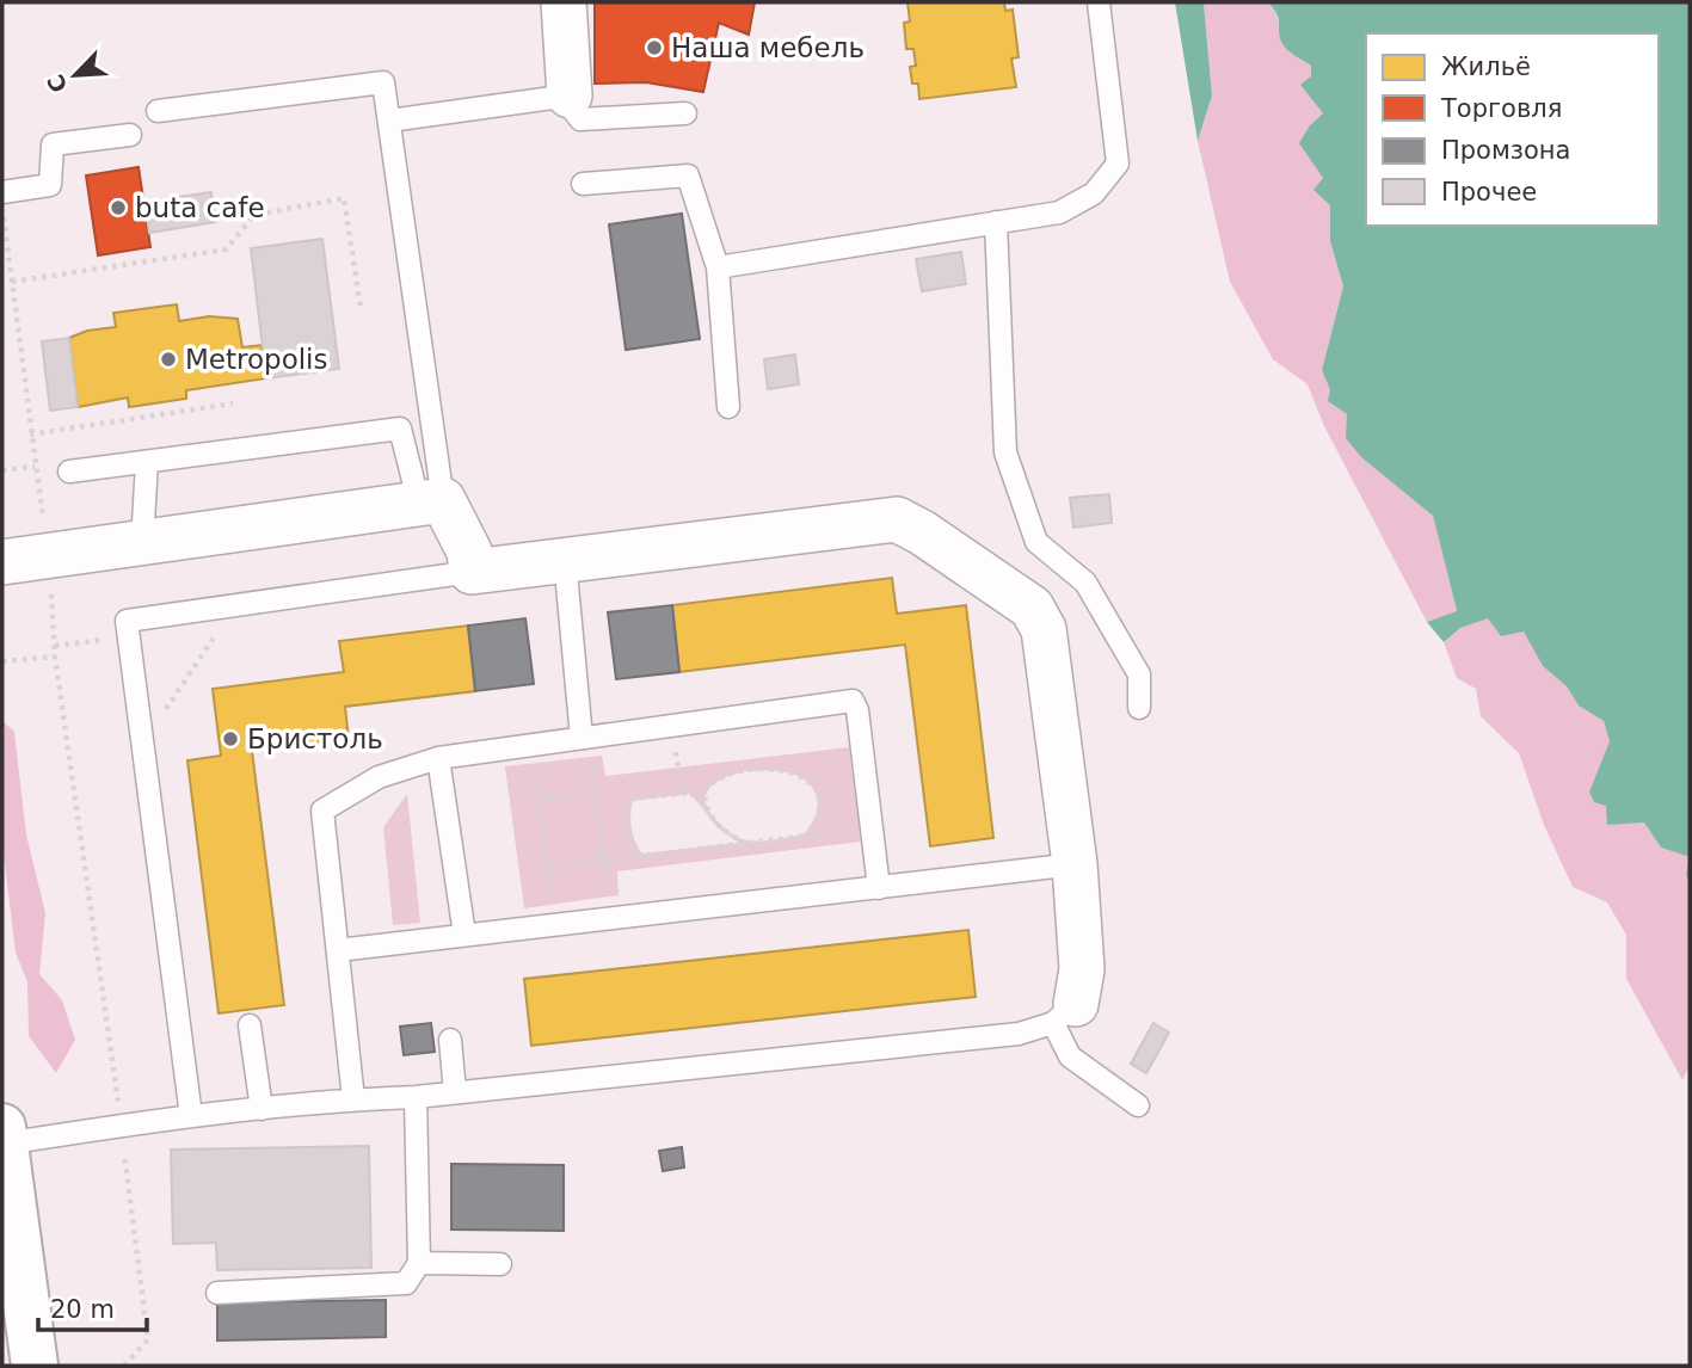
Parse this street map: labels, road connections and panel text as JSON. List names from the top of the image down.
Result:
{
  "places": [
    "Наша мебель",
    "buta cafe",
    "Metropolis",
    "Бристоль"
  ],
  "legend": [
    "Жильё",
    "Торговля",
    "Промзона",
    "Прочее"
  ],
  "scale_bar": "20 m",
  "north": "bottom left"
}
